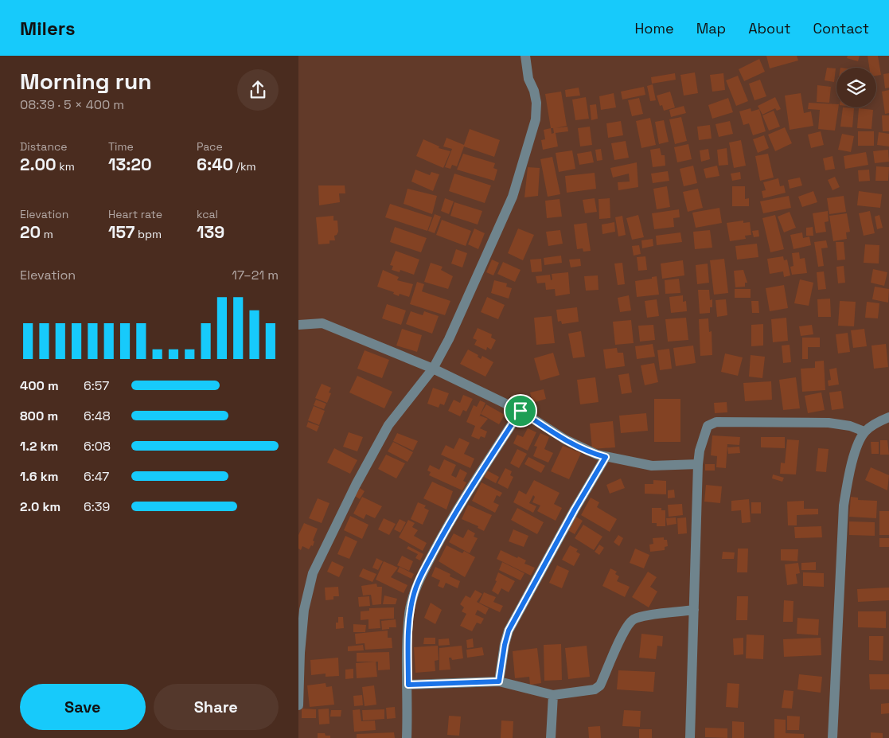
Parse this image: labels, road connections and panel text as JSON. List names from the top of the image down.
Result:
{
  "page": {
    "header": "Milers",
    "nav": [
      "Home",
      "Map",
      "About",
      "Contact"
    ],
    "heading": ["Morning run", "08:39 · 5 × 400 m"],
    "stats": [
      ["Distance", "2.00 km"],
      ["Time", "13:20"],
      ["Pace", "6:40 /km"],
      ["Elevation", "20 m"],
      ["Heart rate", "157 bpm"],
      ["kcal", "139"]
    ],
    "chart": ["Elevation", "17–21 m"],
    "list": [
      {
        "name": "400 m",
        "note": "6:57"
      },
      {
        "name": "800 m",
        "note": "6:48"
      },
      {
        "name": "1.2 km",
        "note": "6:08"
      },
      {
        "name": "1.6 km",
        "note": "6:47"
      },
      {
        "name": "2.0 km",
        "note": "6:39"
      }
    ],
    "buttons": ["Save", "Share"]
  }
}
